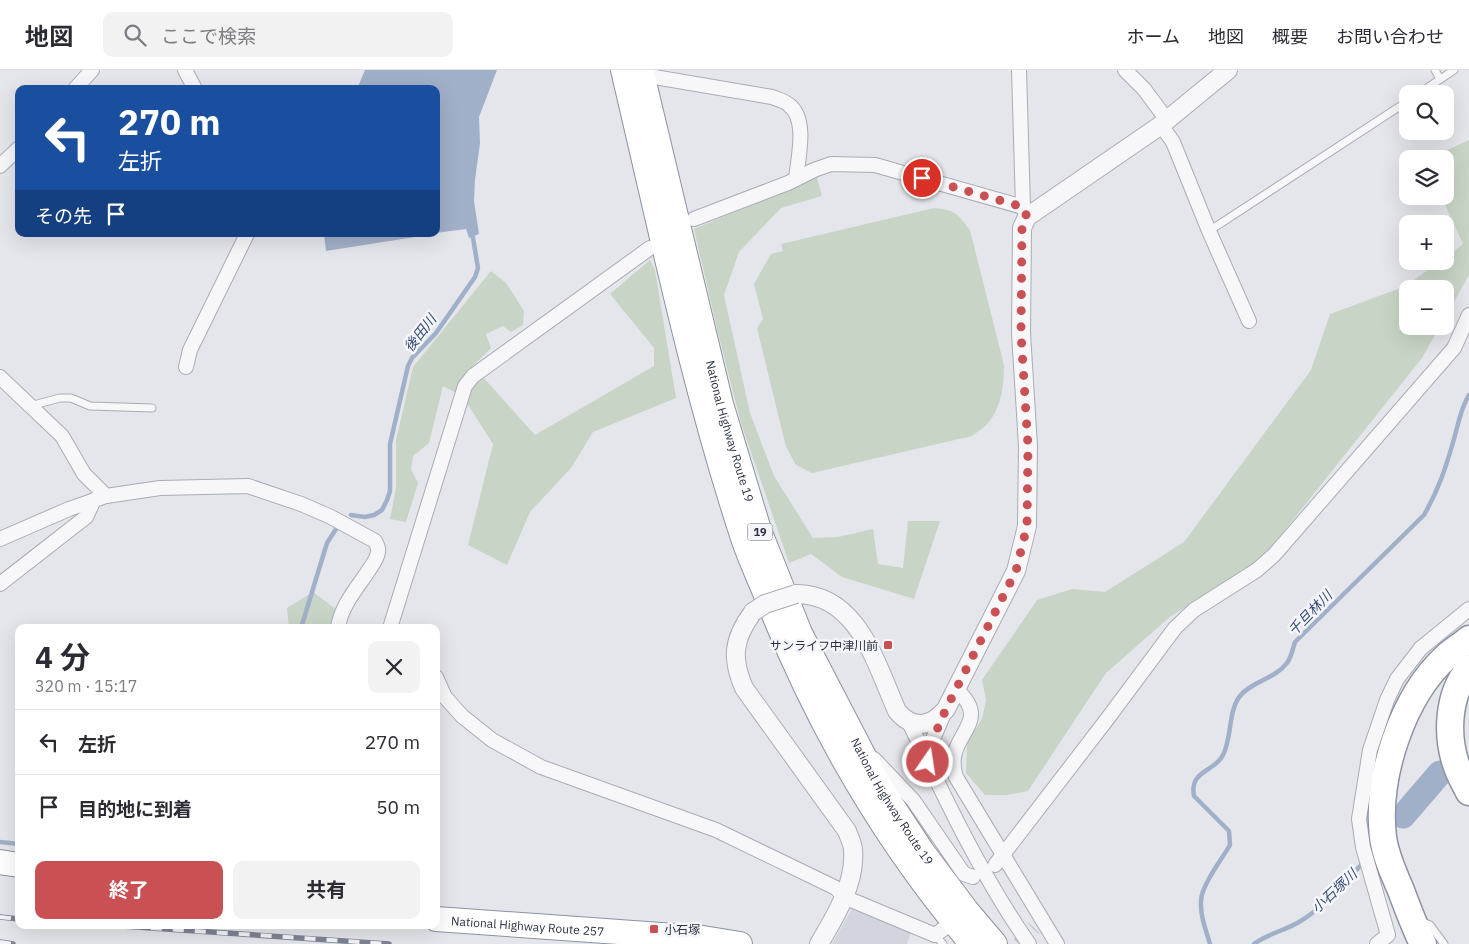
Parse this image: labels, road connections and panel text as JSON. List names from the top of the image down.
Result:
{
  "streets": {
    "highway": ["National Highway Route 19", "19", "National Highway Route 257"]
  },
  "water": ["後田川", "千旦林川", "小石塚川"],
  "places": {
    "transit": ["サンライフ中津川前", "小石塚"]
  },
  "page": {
    "header": "地図",
    "search": "ここで検索",
    "nav": [
      "ホーム",
      "地図",
      "概要",
      "お問い合わせ"
    ],
    "map_buttons": ["+", "−"],
    "turn": ["270 m", "左折"],
    "then": "その先",
    "heading": ["4 分", "320 m · 15:17"],
    "list": [
      {
        "name": "左折",
        "value": "270 m"
      },
      {
        "name": "目的地に到着",
        "value": "50 m"
      }
    ],
    "buttons": ["終了", "共有"]
  }
}
